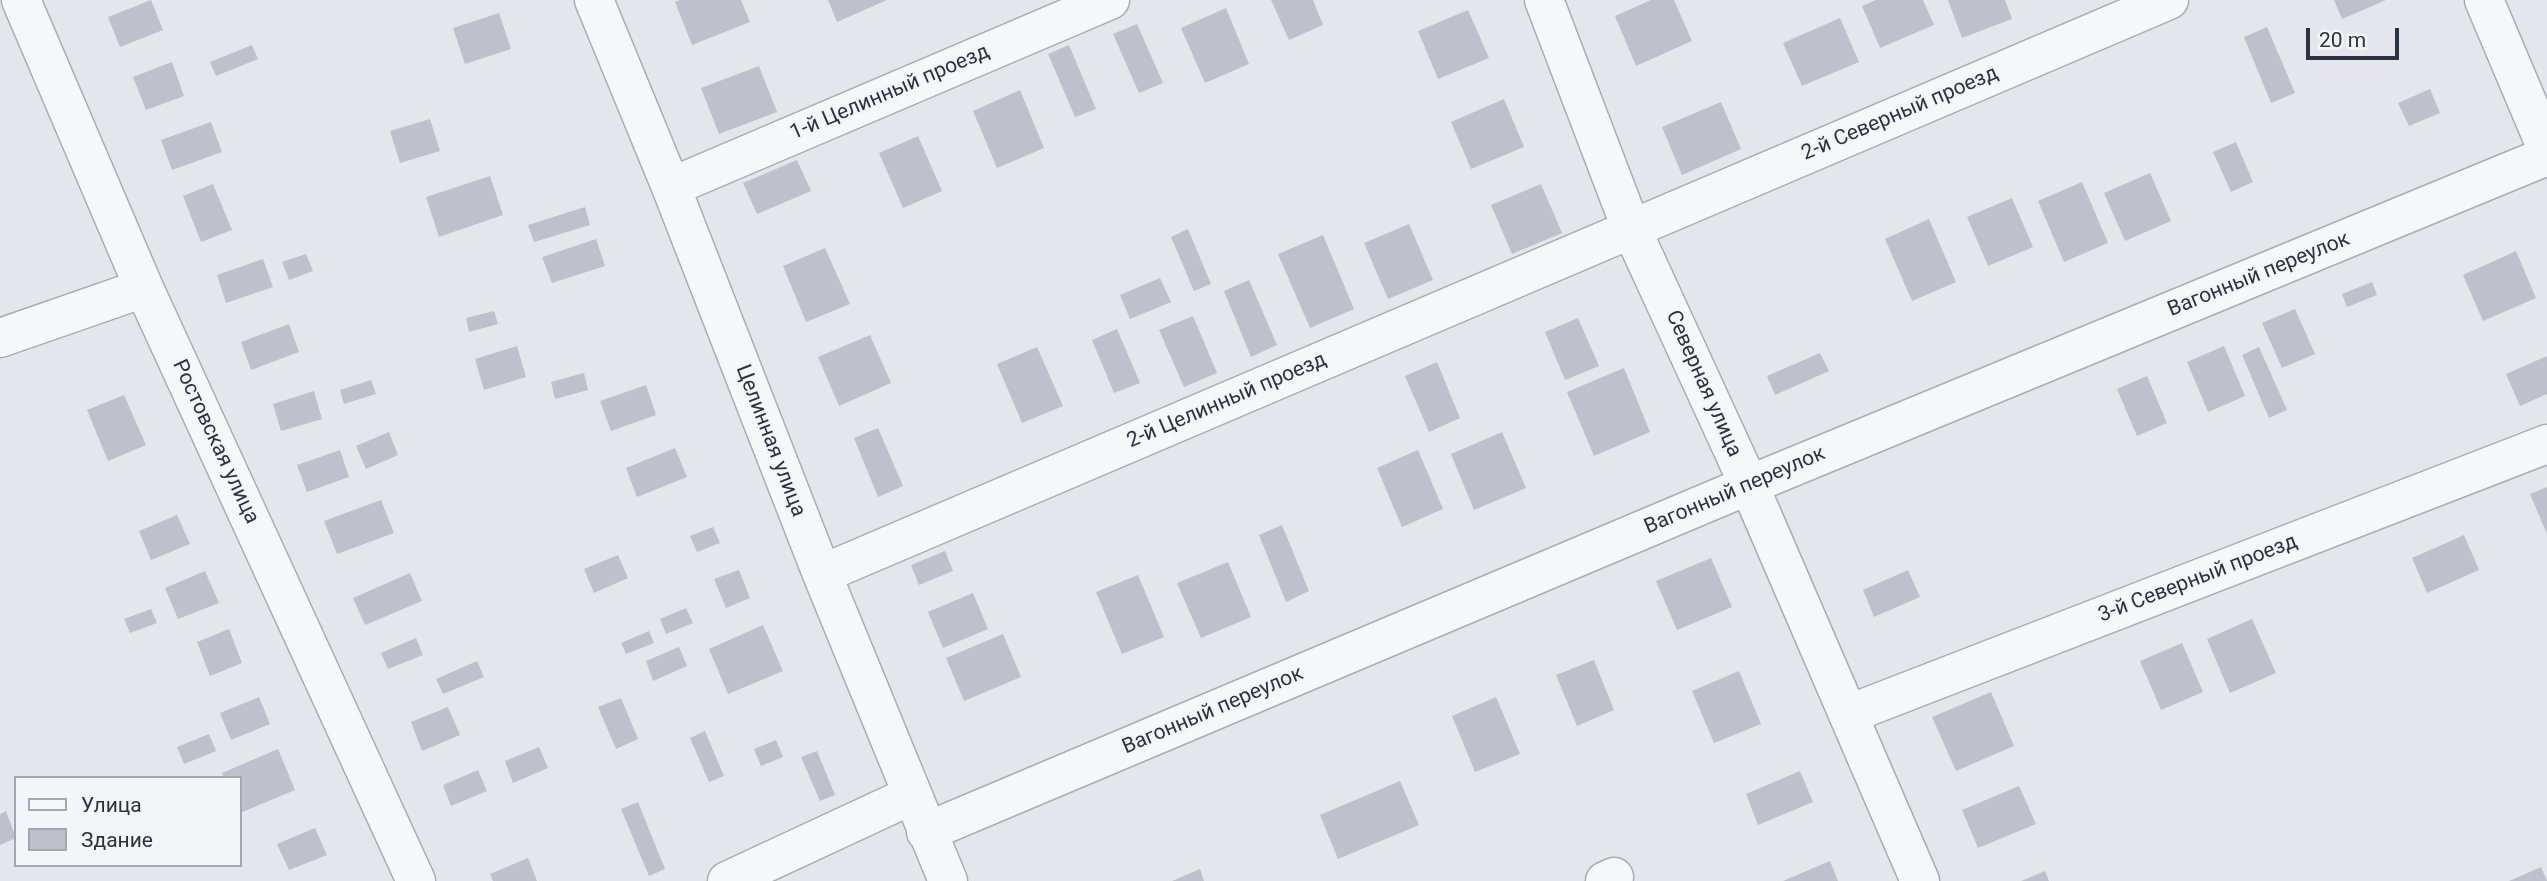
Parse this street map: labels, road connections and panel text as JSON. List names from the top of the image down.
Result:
{
  "streets": {
    "street": [
      "1-й Целинный проезд",
      "2-й Северный проезд",
      "Вагонный переулок",
      "Северная улица",
      "2-й Целинный проезд",
      "Целинная улица",
      "Ростовская улица",
      "3-й Северный проезд"
    ]
  },
  "crossings": [
    ["1-й Целинный проезд", "Целинная улица"],
    ["2-й Северный проезд", "Северная улица"],
    ["2-й Северный проезд", "2-й Целинный проезд"],
    ["Вагонный переулок", "Северная улица"],
    ["Вагонный переулок", "Целинная улица"],
    ["Северная улица", "2-й Целинный проезд"],
    ["Северная улица", "3-й Северный проезд"],
    ["2-й Целинный проезд", "Целинная улица"]
  ],
  "legend": ["Улица", "Здание"],
  "scale_bar": "20 m"
}
